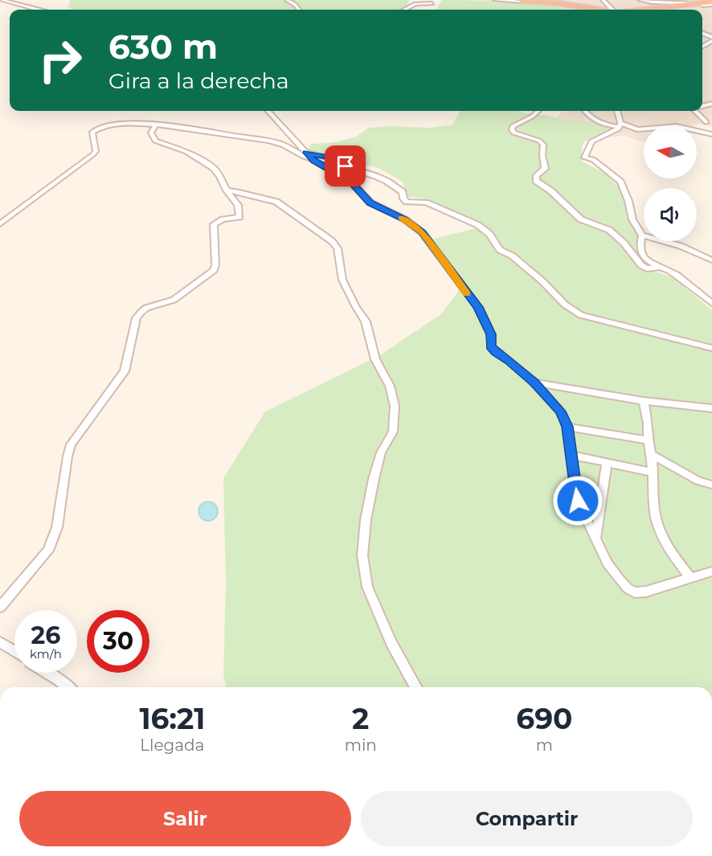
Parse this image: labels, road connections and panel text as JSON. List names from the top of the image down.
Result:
{
  "north": "left",
  "page": {
    "turn": ["630 m", "Gira a la derecha"],
    "speed": "26 km/h",
    "limit": "30",
    "eta": [
      "16:21",
      "Llegada",
      "2",
      "min",
      "690",
      "m"
    ],
    "buttons": ["Salir", "Compartir"]
  }
}
